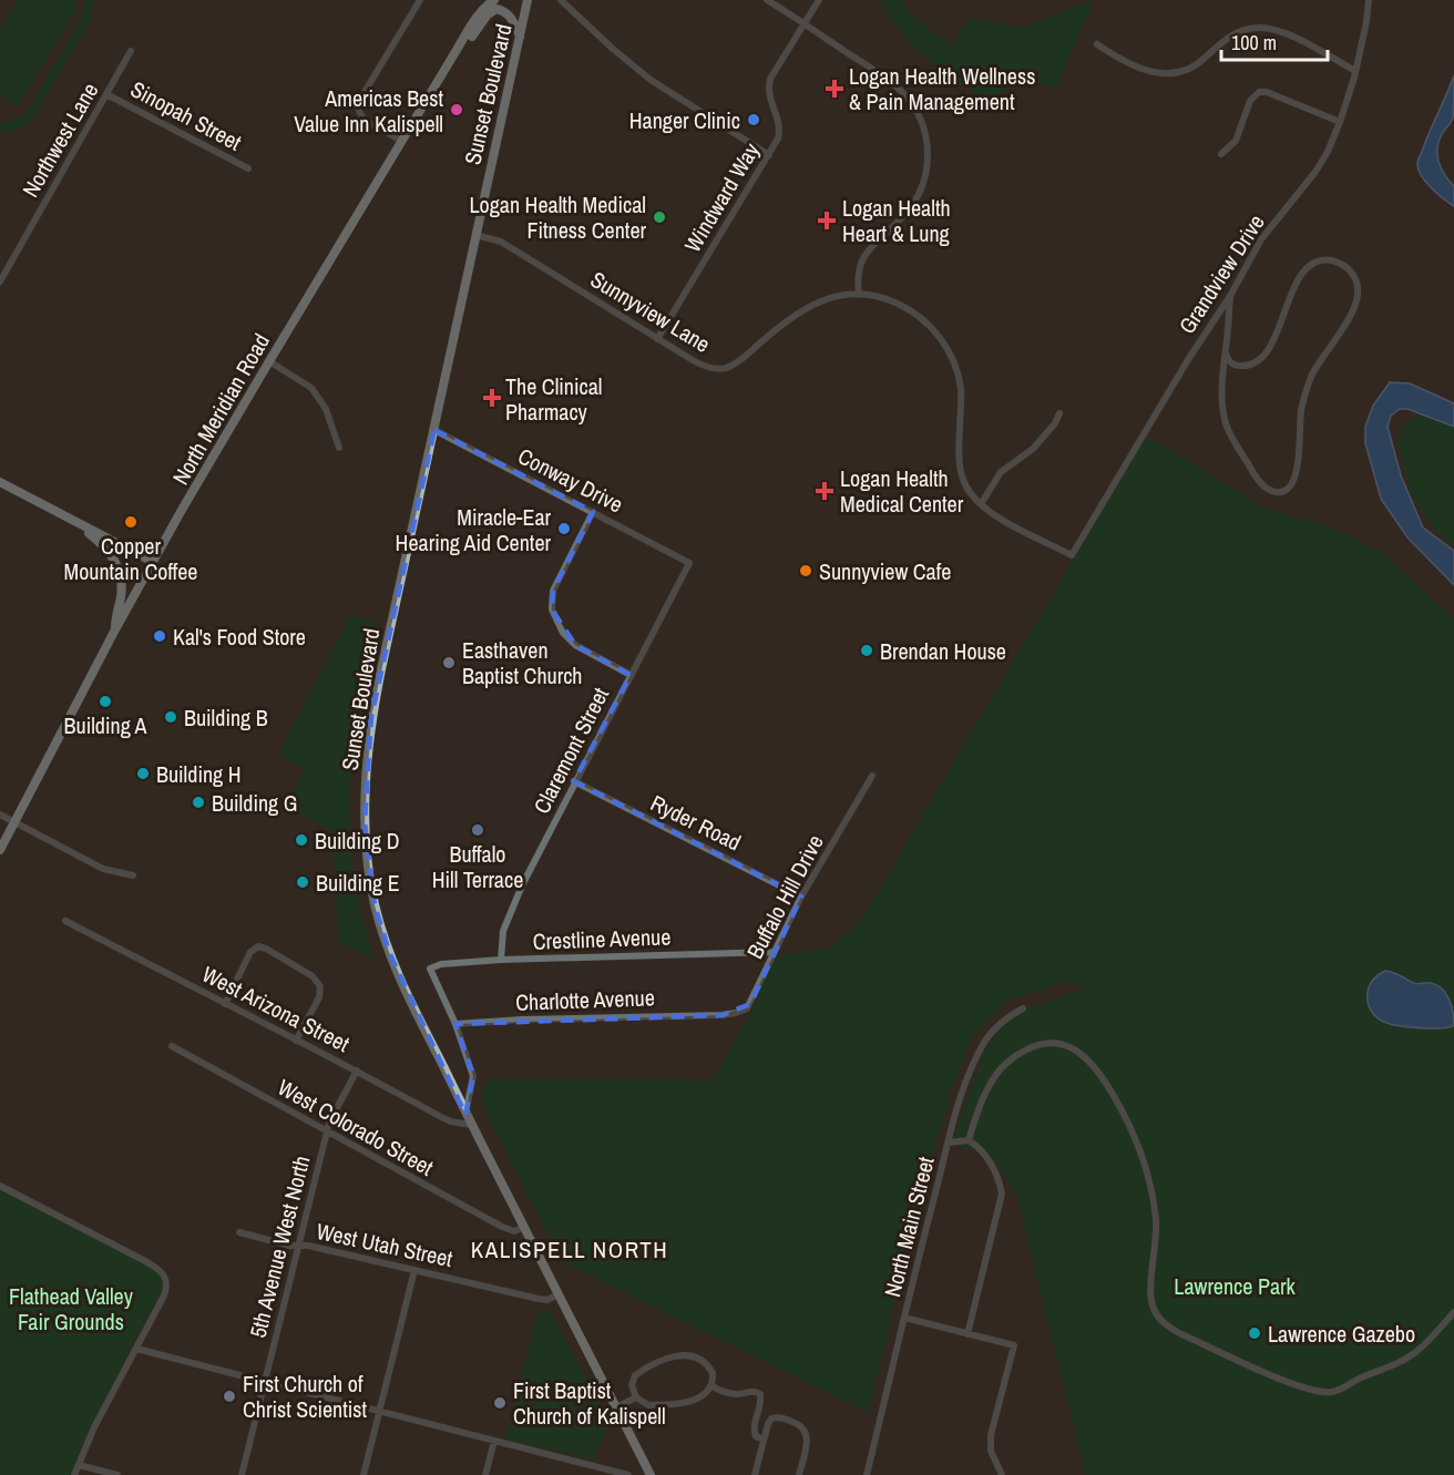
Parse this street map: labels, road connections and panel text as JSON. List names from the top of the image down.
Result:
{
  "streets": {
    "main road": ["Sunset Boulevard", "North Meridian Road"],
    "street": [
      "Sinopah Street",
      "Northwest Lane",
      "Windward Way",
      "Grandview Drive",
      "Sunnyview Lane",
      "Conway Drive",
      "Claremont Street",
      "Ryder Road",
      "Buffalo Hill Drive",
      "Crestline Avenue",
      "Charlotte Avenue",
      "West Arizona Street",
      "West Colorado Street",
      "North Main Street",
      "West Utah Street",
      "5th Avenue West North"
    ]
  },
  "crossings": [
    ["Sunset Boulevard", "Sunnyview Lane"],
    ["Sunset Boulevard", "Conway Drive"],
    ["Sunset Boulevard", "West Arizona Street"],
    ["Sunset Boulevard", "West Colorado Street"],
    ["Sunset Boulevard", "West Utah Street"],
    ["Sinopah Street", "Northwest Lane"],
    ["Windward Way", "Sunnyview Lane"],
    ["Grandview Drive", "Sunnyview Lane"],
    ["Conway Drive", "Claremont Street"],
    ["Claremont Street", "Ryder Road"],
    ["Claremont Street", "Crestline Avenue"],
    ["Ryder Road", "Buffalo Hill Drive"],
    ["Buffalo Hill Drive", "Crestline Avenue"],
    ["Buffalo Hill Drive", "Charlotte Avenue"],
    ["Crestline Avenue", "Charlotte Avenue"],
    ["West Arizona Street", "5th Avenue West North"],
    ["West Colorado Street", "5th Avenue West North"],
    ["West Utah Street", "5th Avenue West North"]
  ],
  "districts": ["KALISPELL NORTH"],
  "parks": ["Lawrence Park", "Flathead Valley Fair Grounds"],
  "places": {
    "health": [
      "Logan Health Wellness & Pain Management",
      "Logan Health Heart & Lung",
      "The Clinical Pharmacy",
      "Logan Health Medical Center"
    ],
    "other": [
      "Americas Best Value Inn Kalispell",
      "Hanger Clinic",
      "Logan Health Medical Fitness Center",
      "Copper Mountain Coffee",
      "Miracle-Ear Hearing Aid Center",
      "Sunnyview Cafe",
      "Kal's Food Store",
      "Brendan House",
      "Easthaven Baptist Church",
      "Building A",
      "Building B",
      "Building H",
      "Building G",
      "Buffalo Hill Terrace",
      "Building D",
      "Building E",
      "Lawrence Gazebo",
      "First Church of Christ Scientist",
      "First Baptist Church of Kalispell"
    ]
  },
  "scale_bar": "100 m"
}
